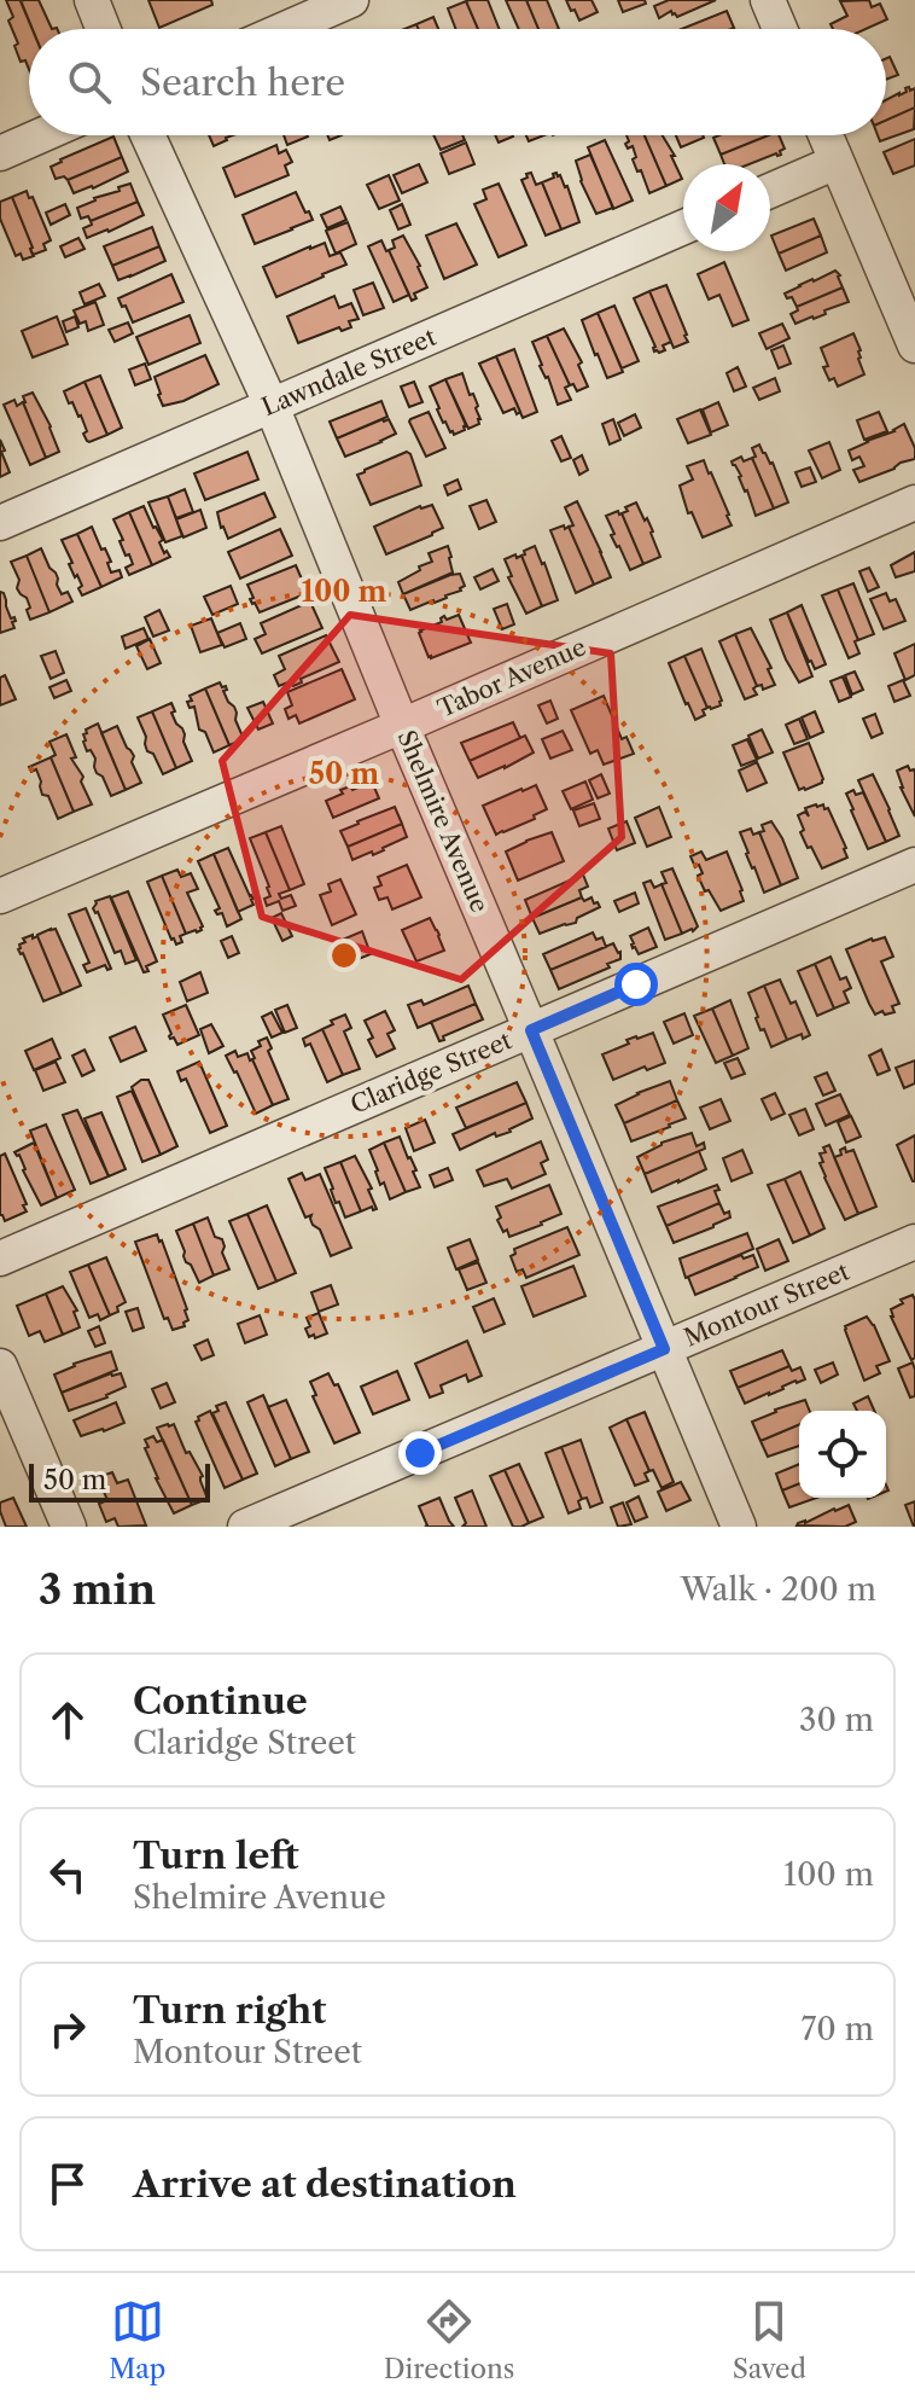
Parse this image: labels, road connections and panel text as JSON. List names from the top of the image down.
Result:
{
  "streets": {
    "street": [
      "Lawndale Street",
      "Tabor Avenue",
      "Shelmire Avenue",
      "Claridge Street",
      "Montour Street"
    ]
  },
  "crossings": [
    ["Lawndale Street", "Shelmire Avenue"],
    ["Tabor Avenue", "Shelmire Avenue"],
    ["Shelmire Avenue", "Claridge Street"],
    ["Shelmire Avenue", "Montour Street"]
  ],
  "scale_bar": "50 m",
  "north": "top right",
  "page": {
    "search": "Search here",
    "scale": "50 m",
    "heading": ["3 min", "Walk · 200 m"],
    "list": [
      ["Continue", "Claridge Street", "30 m"],
      ["Turn left", "Shelmire Avenue", "100 m"],
      ["Turn right", "Montour Street", "70 m"],
      "Arrive at destination"
    ],
    "nav": ["Map", "Directions", "Saved"]
  },
  "rings": ["100 m", "50 m"]
}
